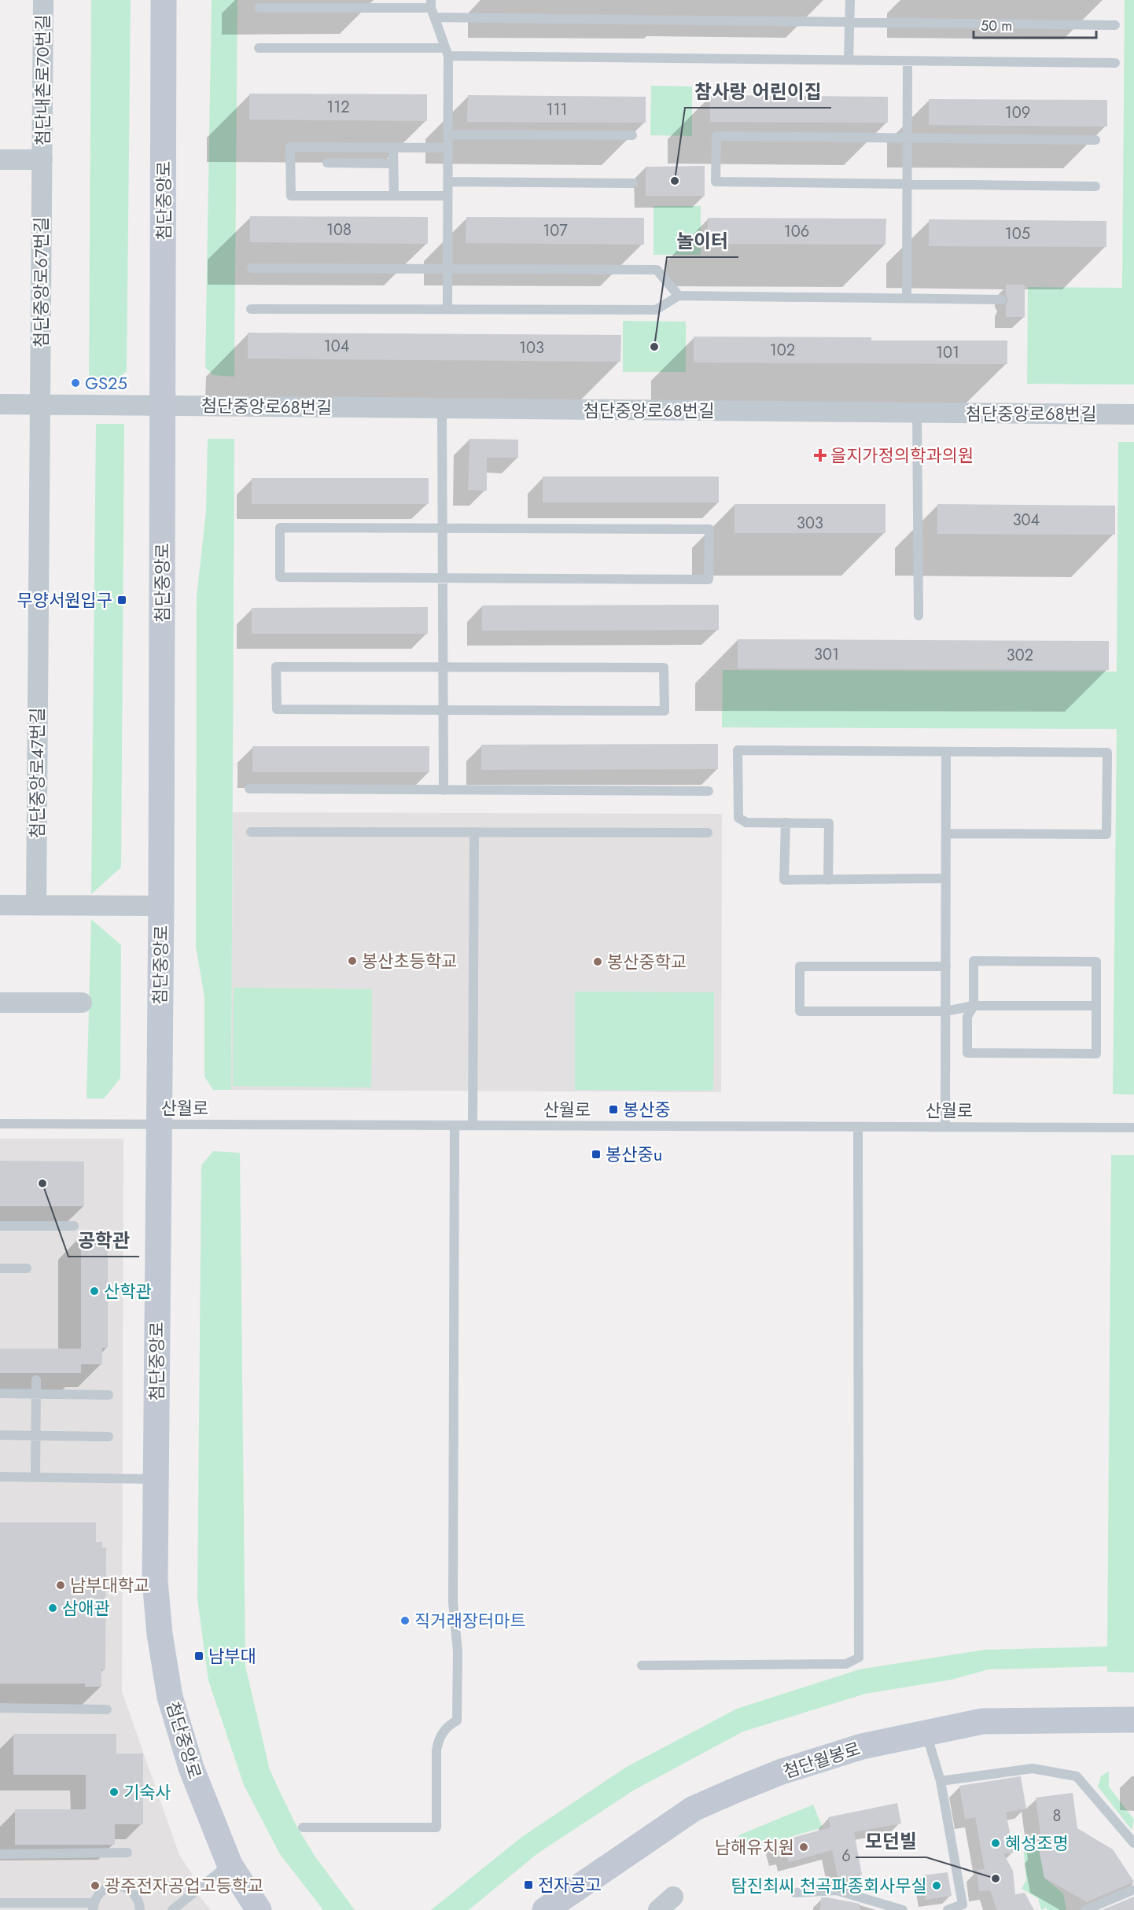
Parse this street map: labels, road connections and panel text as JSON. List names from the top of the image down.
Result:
{
  "streets": {
    "street": [
      "첨단내촌로70번길",
      "첨단중앙로",
      "첨단중앙로67번길",
      "첨단중앙로68번길",
      "첨단중앙로47번길",
      "첨단월봉로"
    ],
    "lane": ["산월로"]
  },
  "crossings": [
    ["첨단내촌로70번길", "첨단중앙로67번길"],
    ["첨단중앙로", "첨단중앙로68번길"],
    ["첨단중앙로", "산월로"],
    ["첨단중앙로67번길", "첨단중앙로47번길"]
  ],
  "places": {
    "other": [
      "참사랑 어린이집",
      "놀이터",
      "GS25",
      "봉산초등학교",
      "봉산중학교",
      "공학관",
      "산학관",
      "남부대학교",
      "삼애관",
      "직거래장터마트",
      "기숙사",
      "혜성조명",
      "남해유치원",
      "모던빌",
      "광주전자공업고등학교",
      "탐진최씨 천곡파종회사무실"
    ],
    "health": ["을지가정의학과의원"],
    "transit": [
      "무양서원입구",
      "봉산중",
      "봉산중u",
      "남부대",
      "전자공고"
    ]
  },
  "house_numbers": [
    "112",
    "111",
    "109",
    "108",
    "107",
    "106",
    "105",
    "104",
    "103",
    "102",
    "101",
    "304",
    "303",
    "301",
    "302",
    "8",
    "6"
  ],
  "scale_bar": "50 m"
}
